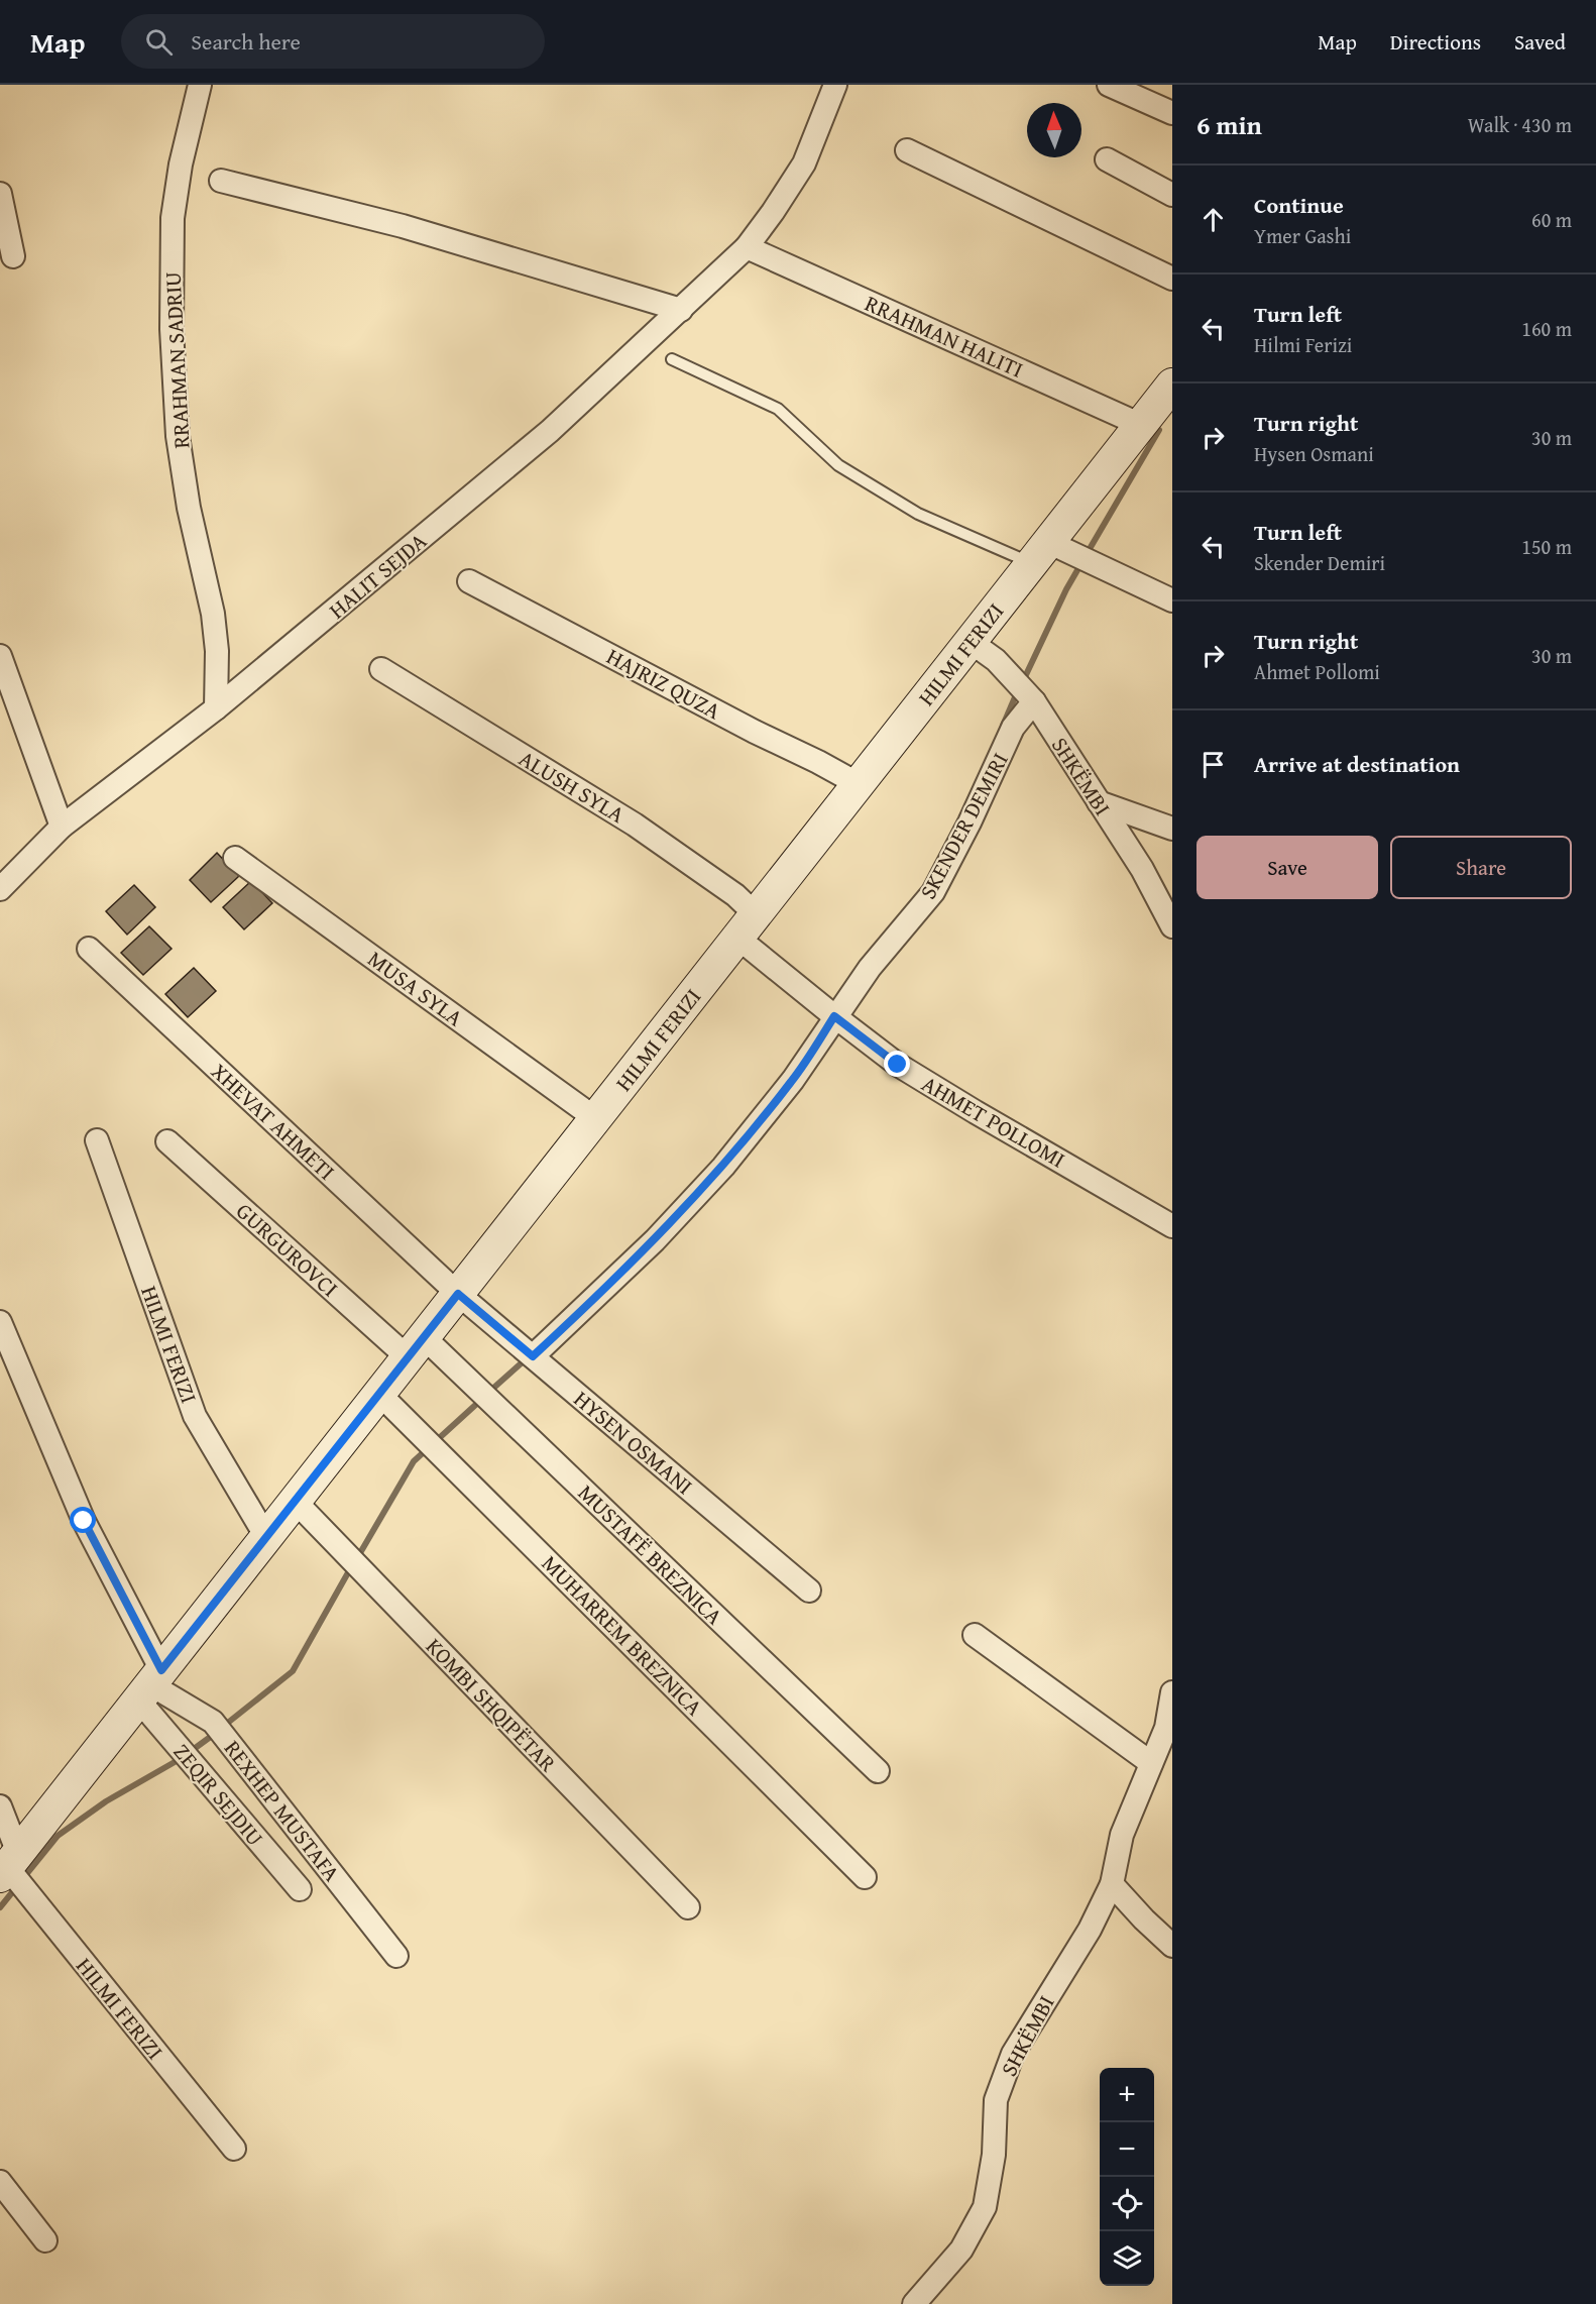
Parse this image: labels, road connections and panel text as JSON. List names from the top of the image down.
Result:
{
  "streets": {
    "street": [
      "RRAHMAN HALITI",
      "RRAHMAN SADRIU",
      "HALIT SEJDA",
      "HILMI FERIZI",
      "HAJRIZ QUZA",
      "SHKËMBI",
      "ALUSH SYLA",
      "SKENDER DEMIRI",
      "MUSA SYLA",
      "XHEVAT AHMETI",
      "AHMET POLLOMI",
      "GURGUROVCI",
      "HYSEN OSMANI",
      "MUSTAFË BREZNICA",
      "MUHARREM BREZNICA",
      "KOMBI SHQIPËTAR",
      "ZEQIR SEJDIU",
      "REXHEP MUSTAFA"
    ]
  },
  "crossings": [
    ["RRAHMAN HALITI", "HALIT SEJDA"],
    ["RRAHMAN HALITI", "HILMI FERIZI"],
    ["RRAHMAN SADRIU", "HALIT SEJDA"],
    ["HILMI FERIZI", "HAJRIZ QUZA"],
    ["HILMI FERIZI", "SHKËMBI"],
    ["HILMI FERIZI", "ALUSH SYLA"],
    ["HILMI FERIZI", "MUSA SYLA"],
    ["HILMI FERIZI", "XHEVAT AHMETI"],
    ["HILMI FERIZI", "AHMET POLLOMI"],
    ["HILMI FERIZI", "GURGUROVCI"],
    ["HILMI FERIZI", "HYSEN OSMANI"],
    ["HILMI FERIZI", "MUSTAFË BREZNICA"],
    ["HILMI FERIZI", "MUHARREM BREZNICA"],
    ["HILMI FERIZI", "KOMBI SHQIPËTAR"],
    ["HILMI FERIZI", "ZEQIR SEJDIU"],
    ["HILMI FERIZI", "REXHEP MUSTAFA"],
    ["SHKËMBI", "SKENDER DEMIRI"],
    ["ALUSH SYLA", "AHMET POLLOMI"],
    ["SKENDER DEMIRI", "AHMET POLLOMI"],
    ["SKENDER DEMIRI", "HYSEN OSMANI"],
    ["XHEVAT AHMETI", "HYSEN OSMANI"],
    ["GURGUROVCI", "MUSTAFË BREZNICA"],
    ["ZEQIR SEJDIU", "REXHEP MUSTAFA"]
  ],
  "north": "top",
  "page": {
    "header": "Map",
    "search": "Search here",
    "nav": ["Map", "Directions", "Saved"],
    "heading": ["6 min", "Walk · 430 m"],
    "list": [
      ["Continue", "Ymer Gashi", "60 m"],
      ["Turn left", "Hilmi Ferizi", "160 m"],
      ["Turn right", "Hysen Osmani", "30 m"],
      ["Turn left", "Skender Demiri", "150 m"],
      ["Turn right", "Ahmet Pollomi", "30 m"],
      "Arrive at destination"
    ],
    "buttons": ["Save", "Share"],
    "map_buttons": ["+", "−"]
  }
}
